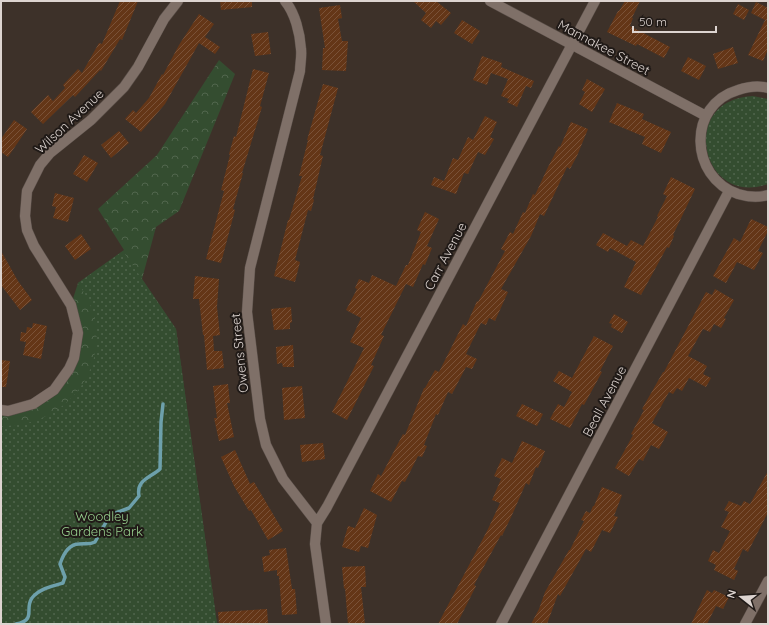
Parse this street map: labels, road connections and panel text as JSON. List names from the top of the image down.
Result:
{
  "streets": {
    "street": [
      "Mannakee Street",
      "Wilson Avenue",
      "Carr Avenue",
      "Owens Street",
      "Beall Avenue"
    ]
  },
  "crossings": [
    ["Mannakee Street", "Carr Avenue"],
    ["Carr Avenue", "Owens Street"]
  ],
  "parks": ["Woodley Gardens Park"],
  "scale_bar": "50 m",
  "north": "left"
}
